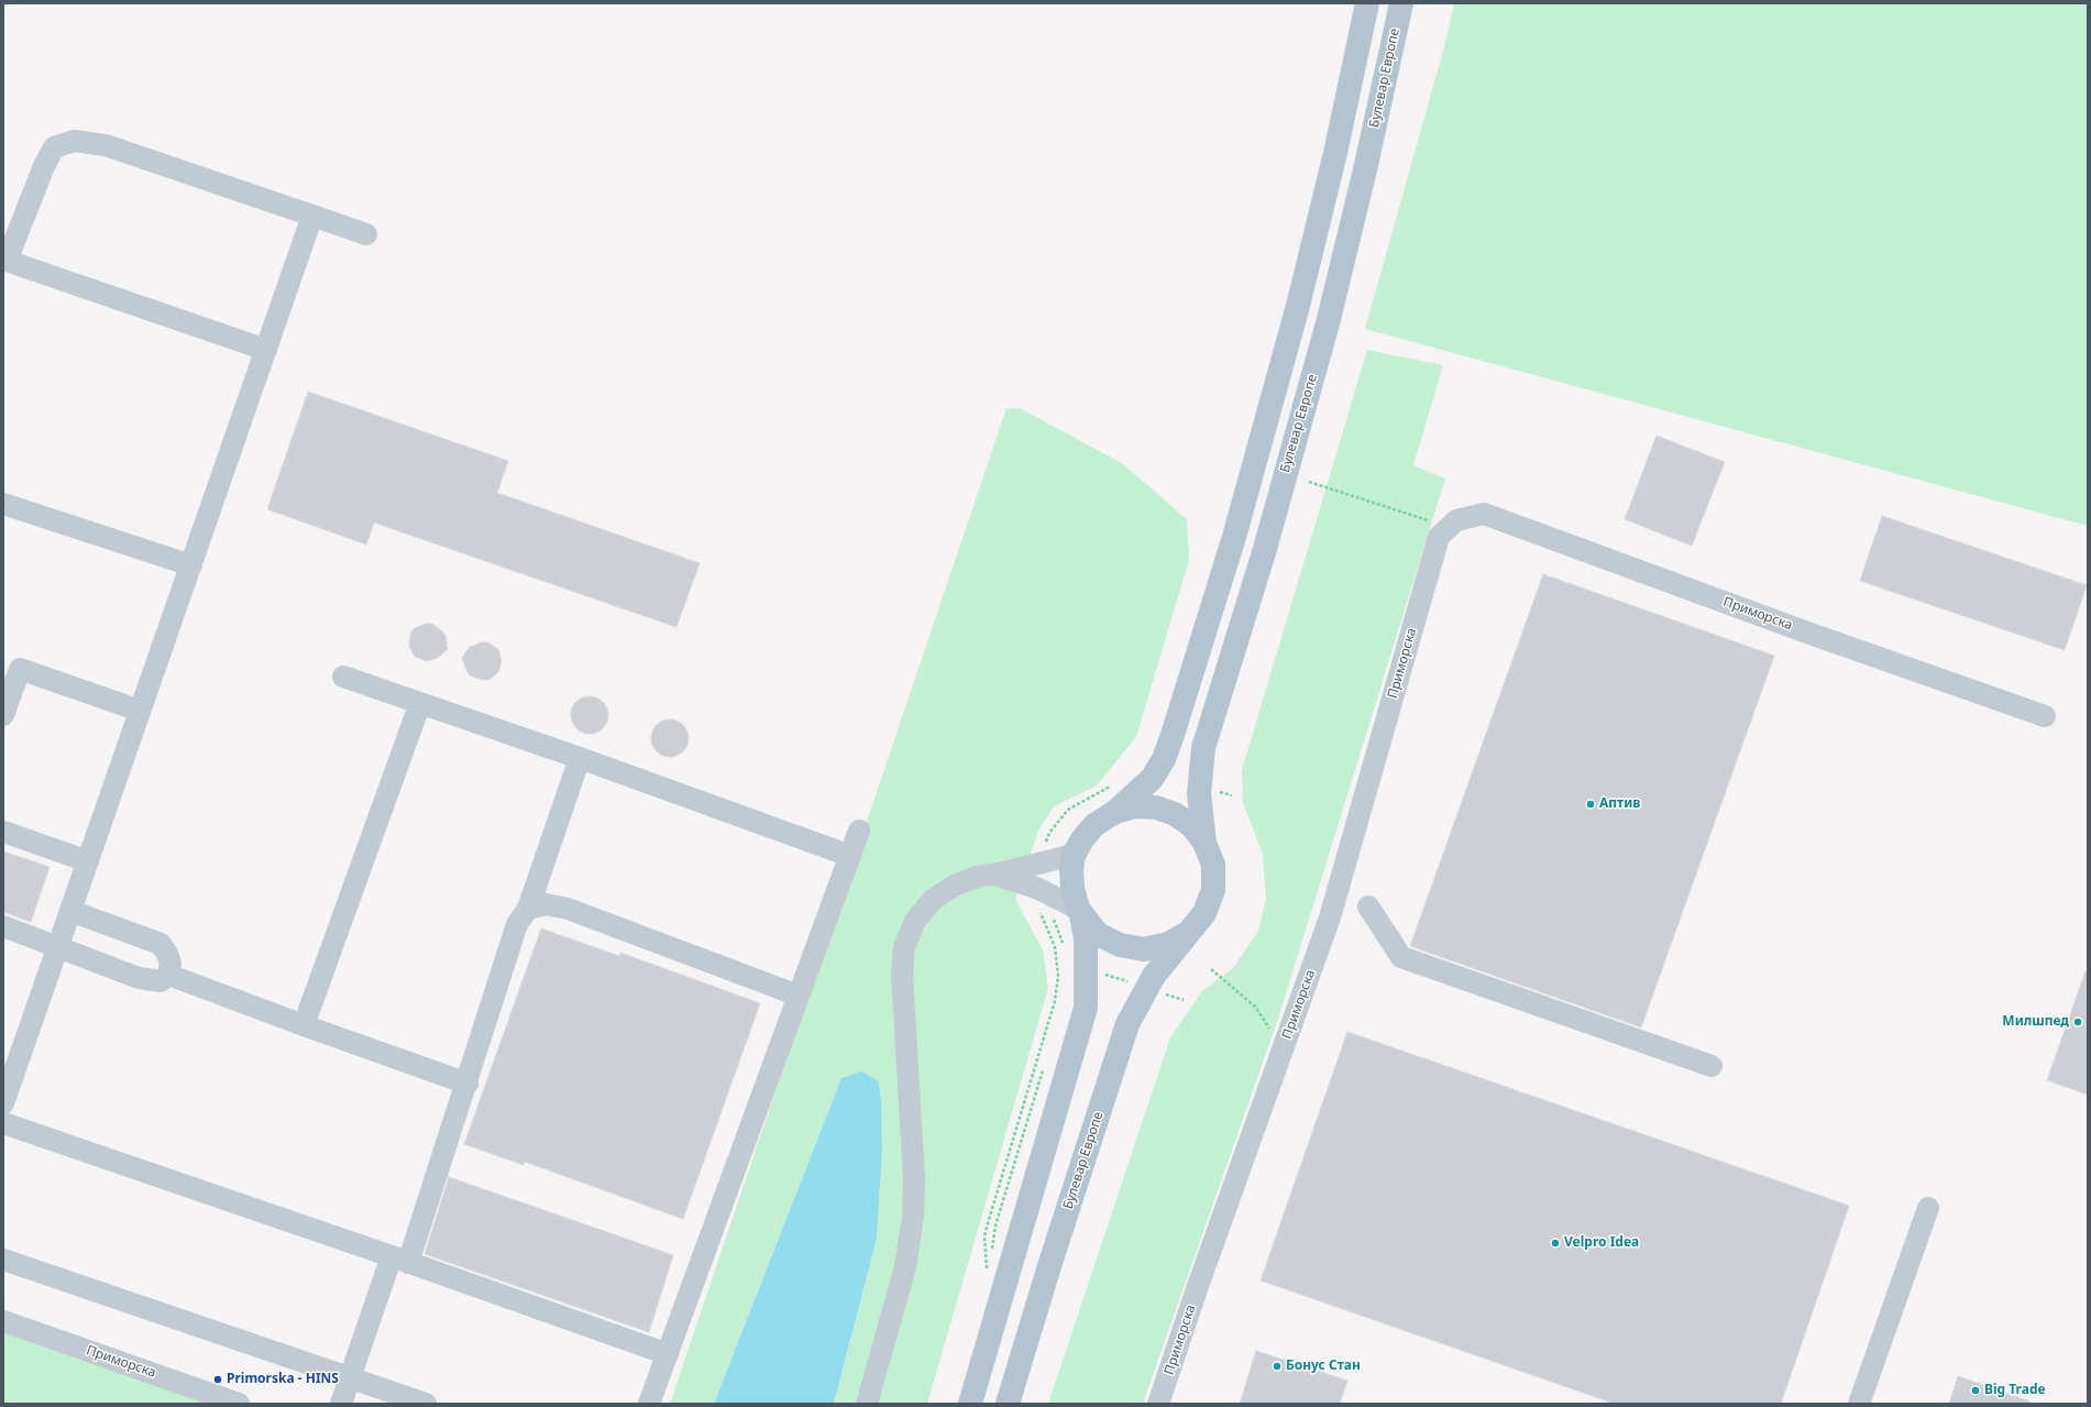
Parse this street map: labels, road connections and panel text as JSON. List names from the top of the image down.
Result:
{
  "streets": {
    "main road": ["Булевар Европе"],
    "street": ["Приморска"]
  },
  "places": [
    "Аптив",
    "Милшпед",
    "Velpro Idea",
    "Бонус Стан",
    "Primorska - HINS",
    "Big Trade"
  ]
}
